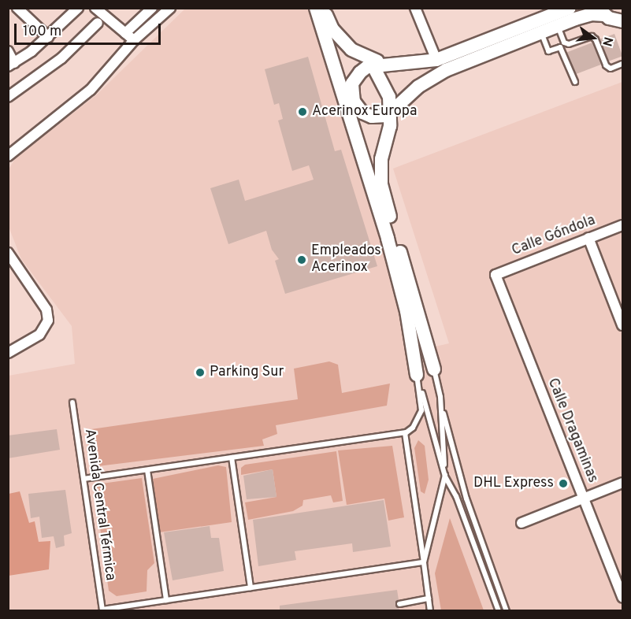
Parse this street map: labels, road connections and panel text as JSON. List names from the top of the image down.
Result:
{
  "streets": {
    "street": ["Calle Góndola", "Calle Dragaminas"],
    "lane": ["Avenida Central Térmica"]
  },
  "crossings": [
    ["Calle Góndola", "Calle Dragaminas"]
  ],
  "places": [
    "Acerinox Europa",
    "Empleados Acerinox",
    "Parking Sur",
    "DHL Express"
  ],
  "scale_bar": "100 m",
  "north": "right"
}
